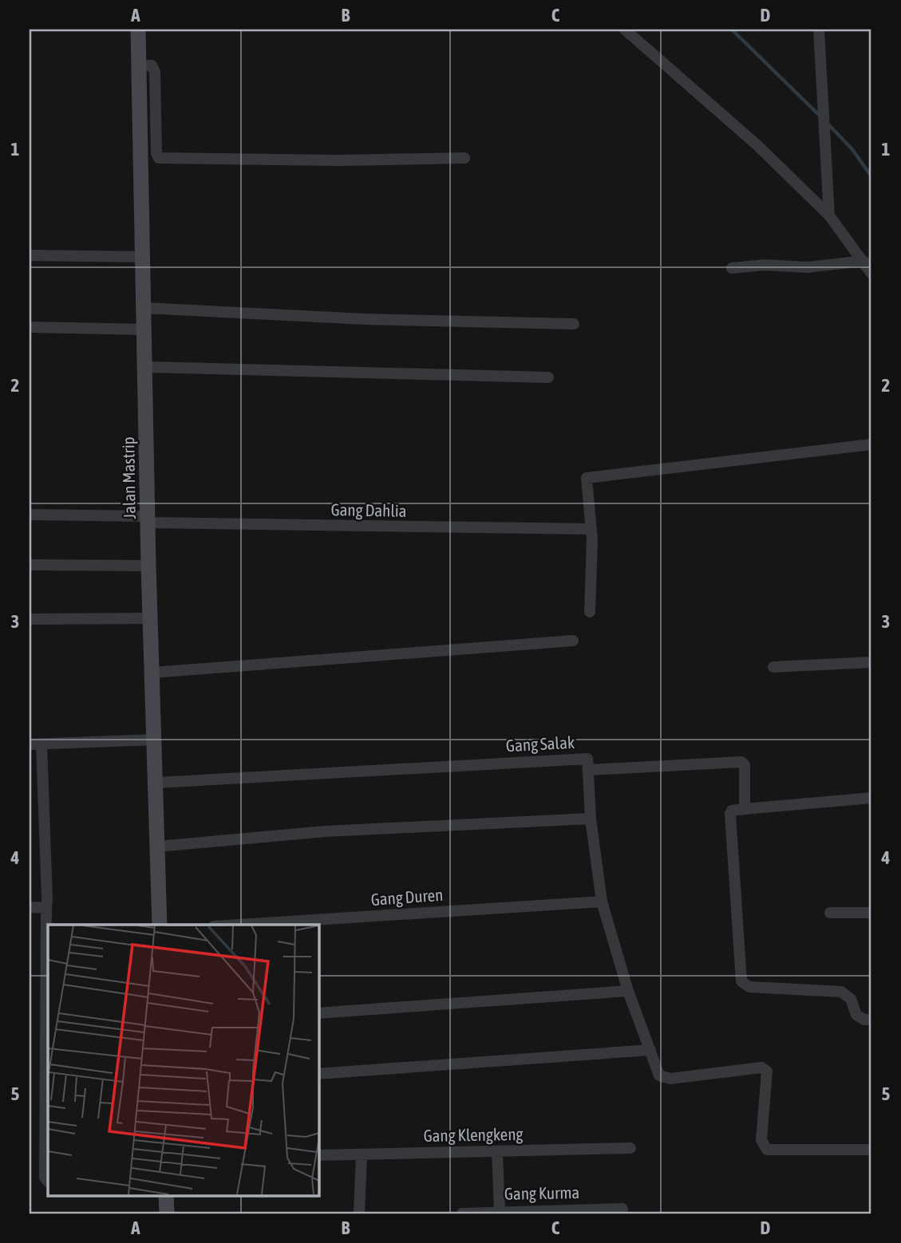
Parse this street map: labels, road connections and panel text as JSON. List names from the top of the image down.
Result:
{
  "streets": {
    "main road": ["Jalan Mastrip"],
    "street": [
      "Gang Dahlia",
      "Gang Salak",
      "Gang Duren",
      "Gang Klengkeng",
      "Gang Kurma"
    ]
  },
  "crossings": [
    ["Jalan Mastrip", "Gang Dahlia"],
    ["Jalan Mastrip", "Gang Salak"]
  ],
  "grid": {
    "columns": [
      "A",
      "B",
      "C",
      "D"
    ],
    "rows": [
      "1",
      "2",
      "3",
      "4",
      "5"
    ]
  }
}
